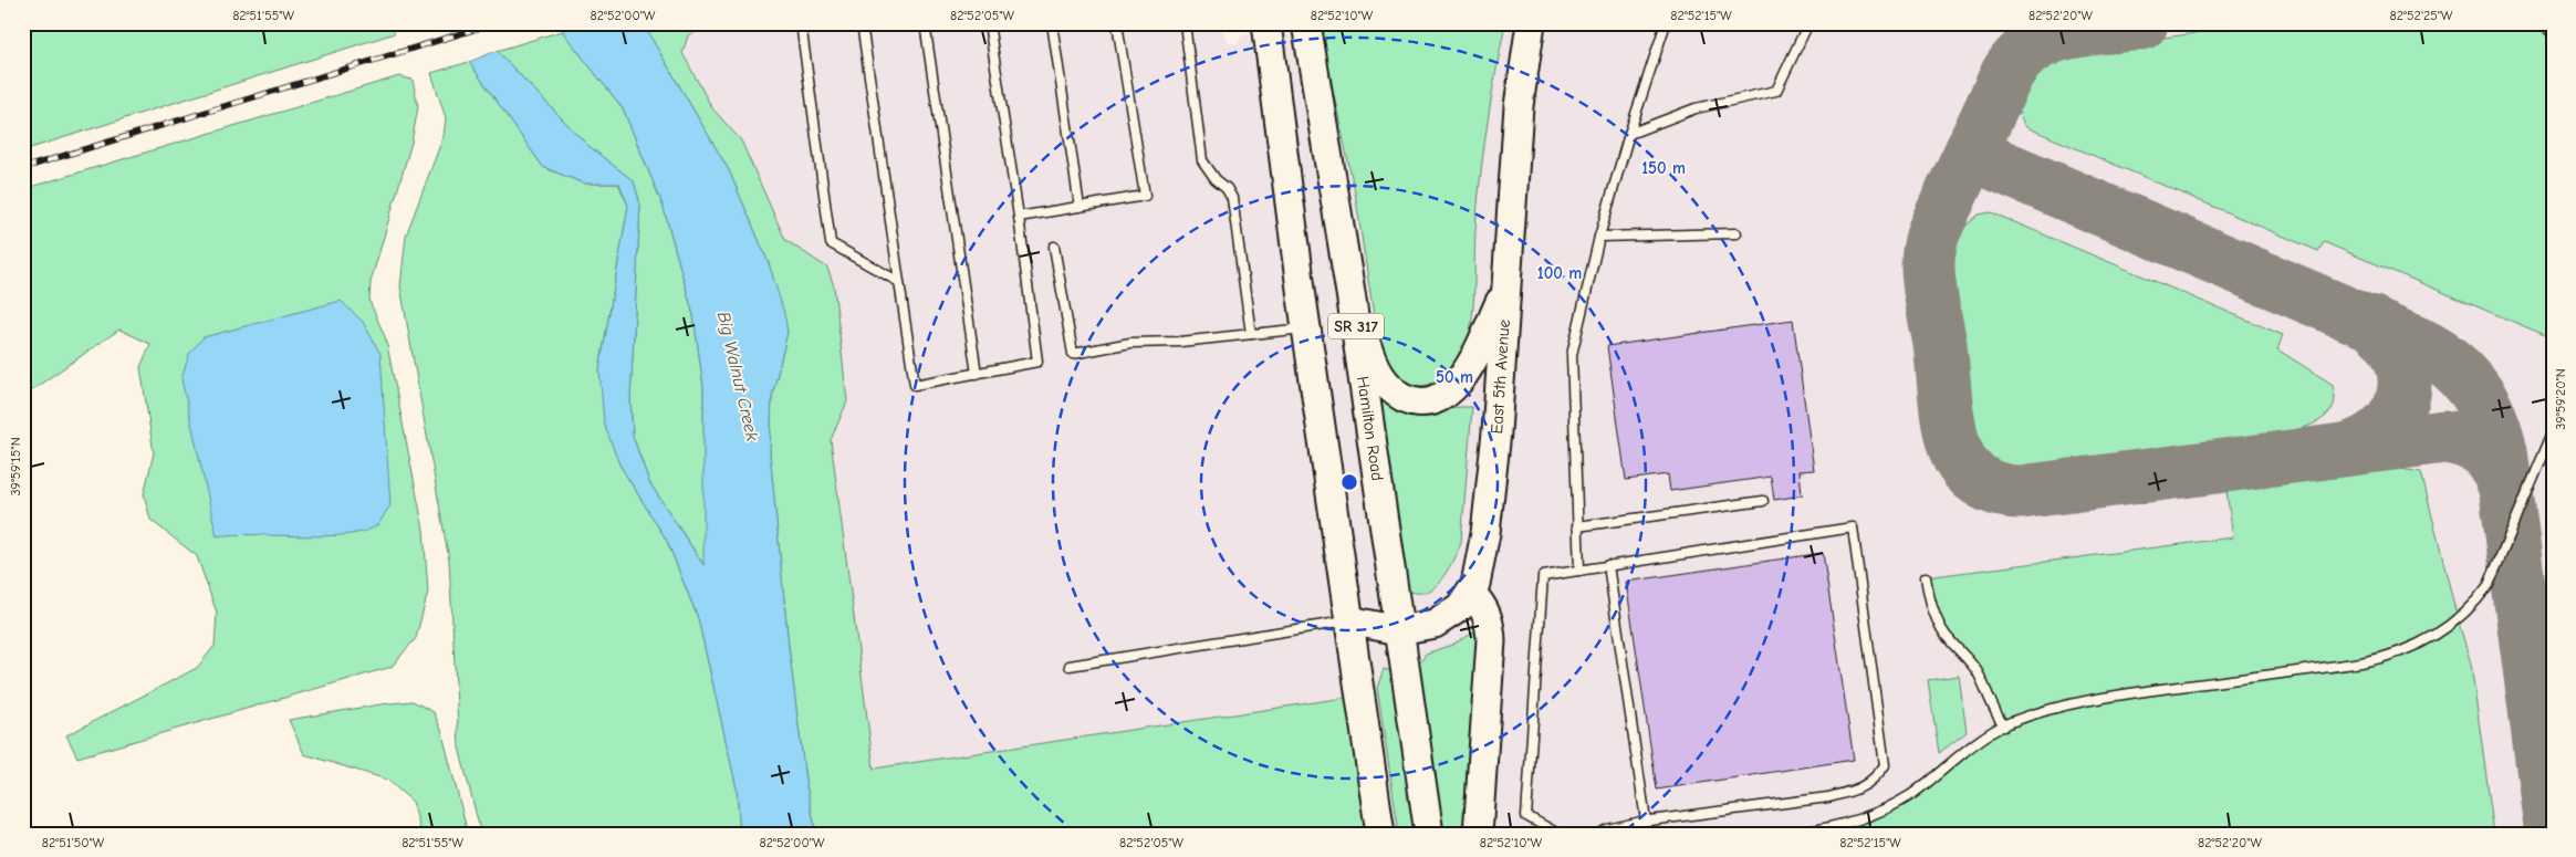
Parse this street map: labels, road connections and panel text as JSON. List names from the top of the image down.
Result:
{
  "streets": {
    "main road": ["SR 317", "East 5th Avenue", "Hamilton Road"]
  },
  "crossings": [
    ["SR 317", "East 5th Avenue"],
    ["East 5th Avenue", "Hamilton Road"]
  ],
  "water": ["Big Walnut Creek"],
  "coordinates": [
    "82°51'55\"W",
    "82°52'00\"W",
    "82°52'05\"W",
    "82°52'10\"W",
    "82°52'15\"W",
    "82°52'20\"W",
    "82°52'25\"W",
    "39°59'20\"N",
    "39°59'15\"N",
    "82°51'50\"W"
  ],
  "rings": ["150 m", "100 m", "50 m"]
}
